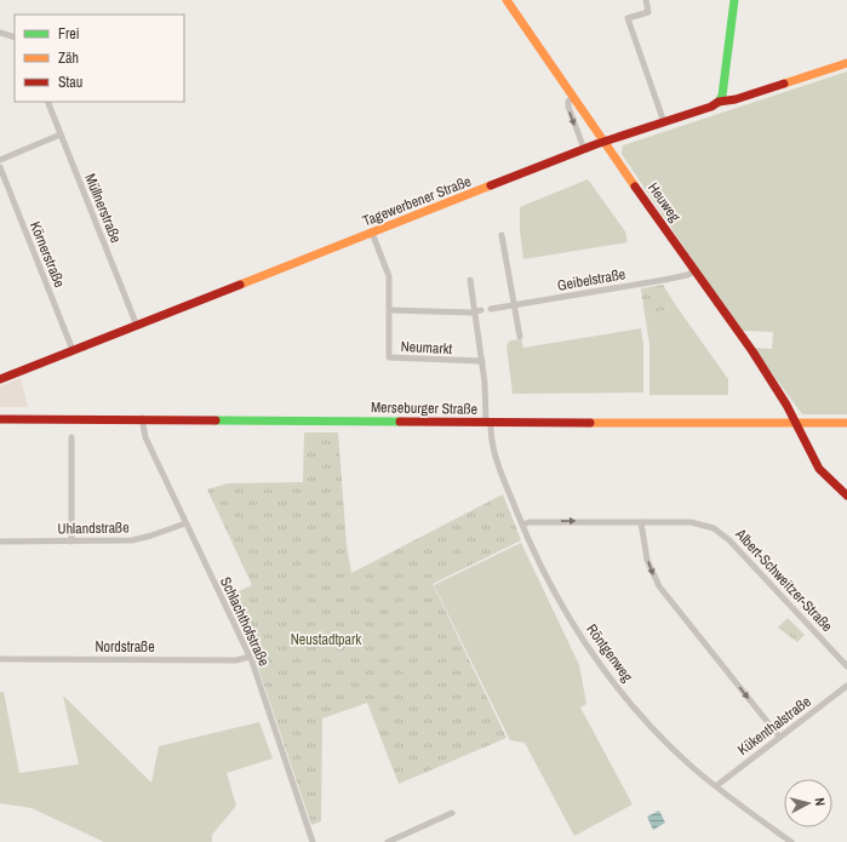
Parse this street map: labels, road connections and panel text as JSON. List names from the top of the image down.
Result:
{
  "streets": {
    "street": [
      "Tagewerbener Straße",
      "Heuweg",
      "Müllnerstraße",
      "Körnerstraße",
      "Geibelstraße",
      "Neumarkt",
      "Merseburger Straße",
      "Uhlandstraße",
      "Albert-Schweitzer-Straße",
      "Schlachthofstraße",
      "Nordstraße",
      "Röntgenweg",
      "Kükenthalstraße"
    ]
  },
  "crossings": [
    ["Tagewerbener Straße", "Heuweg"],
    ["Tagewerbener Straße", "Müllnerstraße"],
    ["Tagewerbener Straße", "Körnerstraße"],
    ["Tagewerbener Straße", "Neumarkt"],
    ["Heuweg", "Geibelstraße"],
    ["Heuweg", "Merseburger Straße"],
    ["Neumarkt", "Röntgenweg"],
    ["Merseburger Straße", "Schlachthofstraße"],
    ["Merseburger Straße", "Röntgenweg"],
    ["Uhlandstraße", "Schlachthofstraße"],
    ["Albert-Schweitzer-Straße", "Röntgenweg"],
    ["Schlachthofstraße", "Nordstraße"],
    ["Röntgenweg", "Kükenthalstraße"]
  ],
  "parks": ["Neustadtpark"],
  "legend": ["Frei", "Zäh", "Stau"],
  "north": "right"
}
